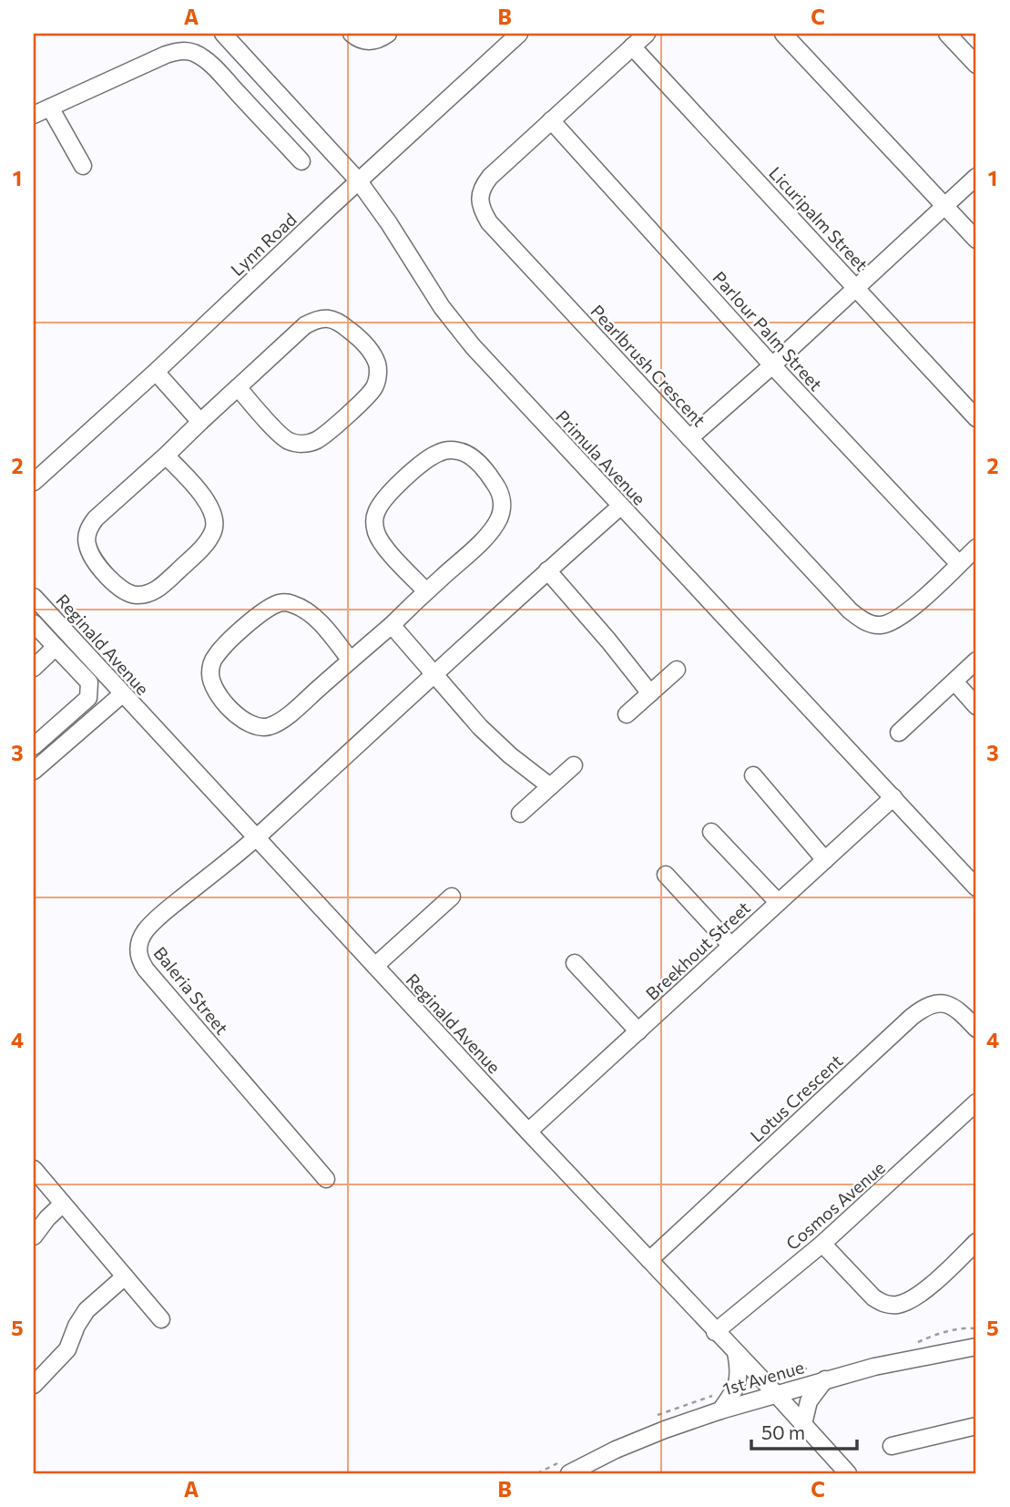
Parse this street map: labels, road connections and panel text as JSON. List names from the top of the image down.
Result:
{
  "streets": {
    "street": [
      "Licuripalm Street",
      "Lynn Road",
      "Parlour Palm Street",
      "Pearlbrush Crescent",
      "Primula Avenue",
      "Reginald Avenue",
      "Breekhout Street",
      "Baleria Street",
      "Lotus Crescent",
      "Cosmos Avenue",
      "1st Avenue"
    ]
  },
  "crossings": [
    ["Licuripalm Street", "Pearlbrush Crescent"],
    ["Lynn Road", "Primula Avenue"],
    ["Parlour Palm Street", "Pearlbrush Crescent"],
    ["Primula Avenue", "Breekhout Street"],
    ["Reginald Avenue", "Breekhout Street"],
    ["Reginald Avenue", "Baleria Street"],
    ["Reginald Avenue", "Lotus Crescent"],
    ["Reginald Avenue", "Cosmos Avenue"],
    ["Reginald Avenue", "1st Avenue"]
  ],
  "scale_bar": "50 m",
  "grid": {
    "columns": ["A", "B", "C"],
    "rows": [
      "1",
      "2",
      "3",
      "4",
      "5"
    ]
  }
}
